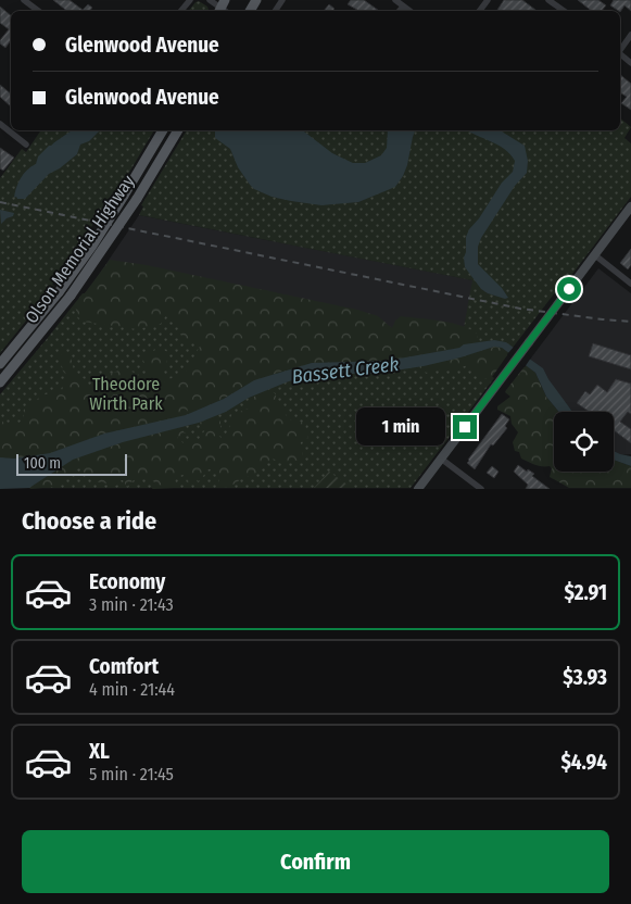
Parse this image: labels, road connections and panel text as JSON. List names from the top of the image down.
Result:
{
  "streets": {
    "main road": ["Olson Memorial Highway"]
  },
  "water": ["Bassett Creek"],
  "parks": ["Theodore Wirth Park"],
  "scale_bar": "100 m",
  "page": {
    "banner": ["Glenwood Avenue", "Glenwood Avenue"],
    "bubble": "1 min",
    "scale": "100 m",
    "heading": "Choose a ride",
    "list": [
      {
        "name": "Economy",
        "note": "3 min · 21:43",
        "value": "$2.91"
      },
      {
        "name": "Comfort",
        "note": "4 min · 21:44",
        "value": "$3.93"
      },
      {
        "name": "XL",
        "note": "5 min · 21:45",
        "value": "$4.94"
      }
    ],
    "buttons": "Confirm"
  }
}
